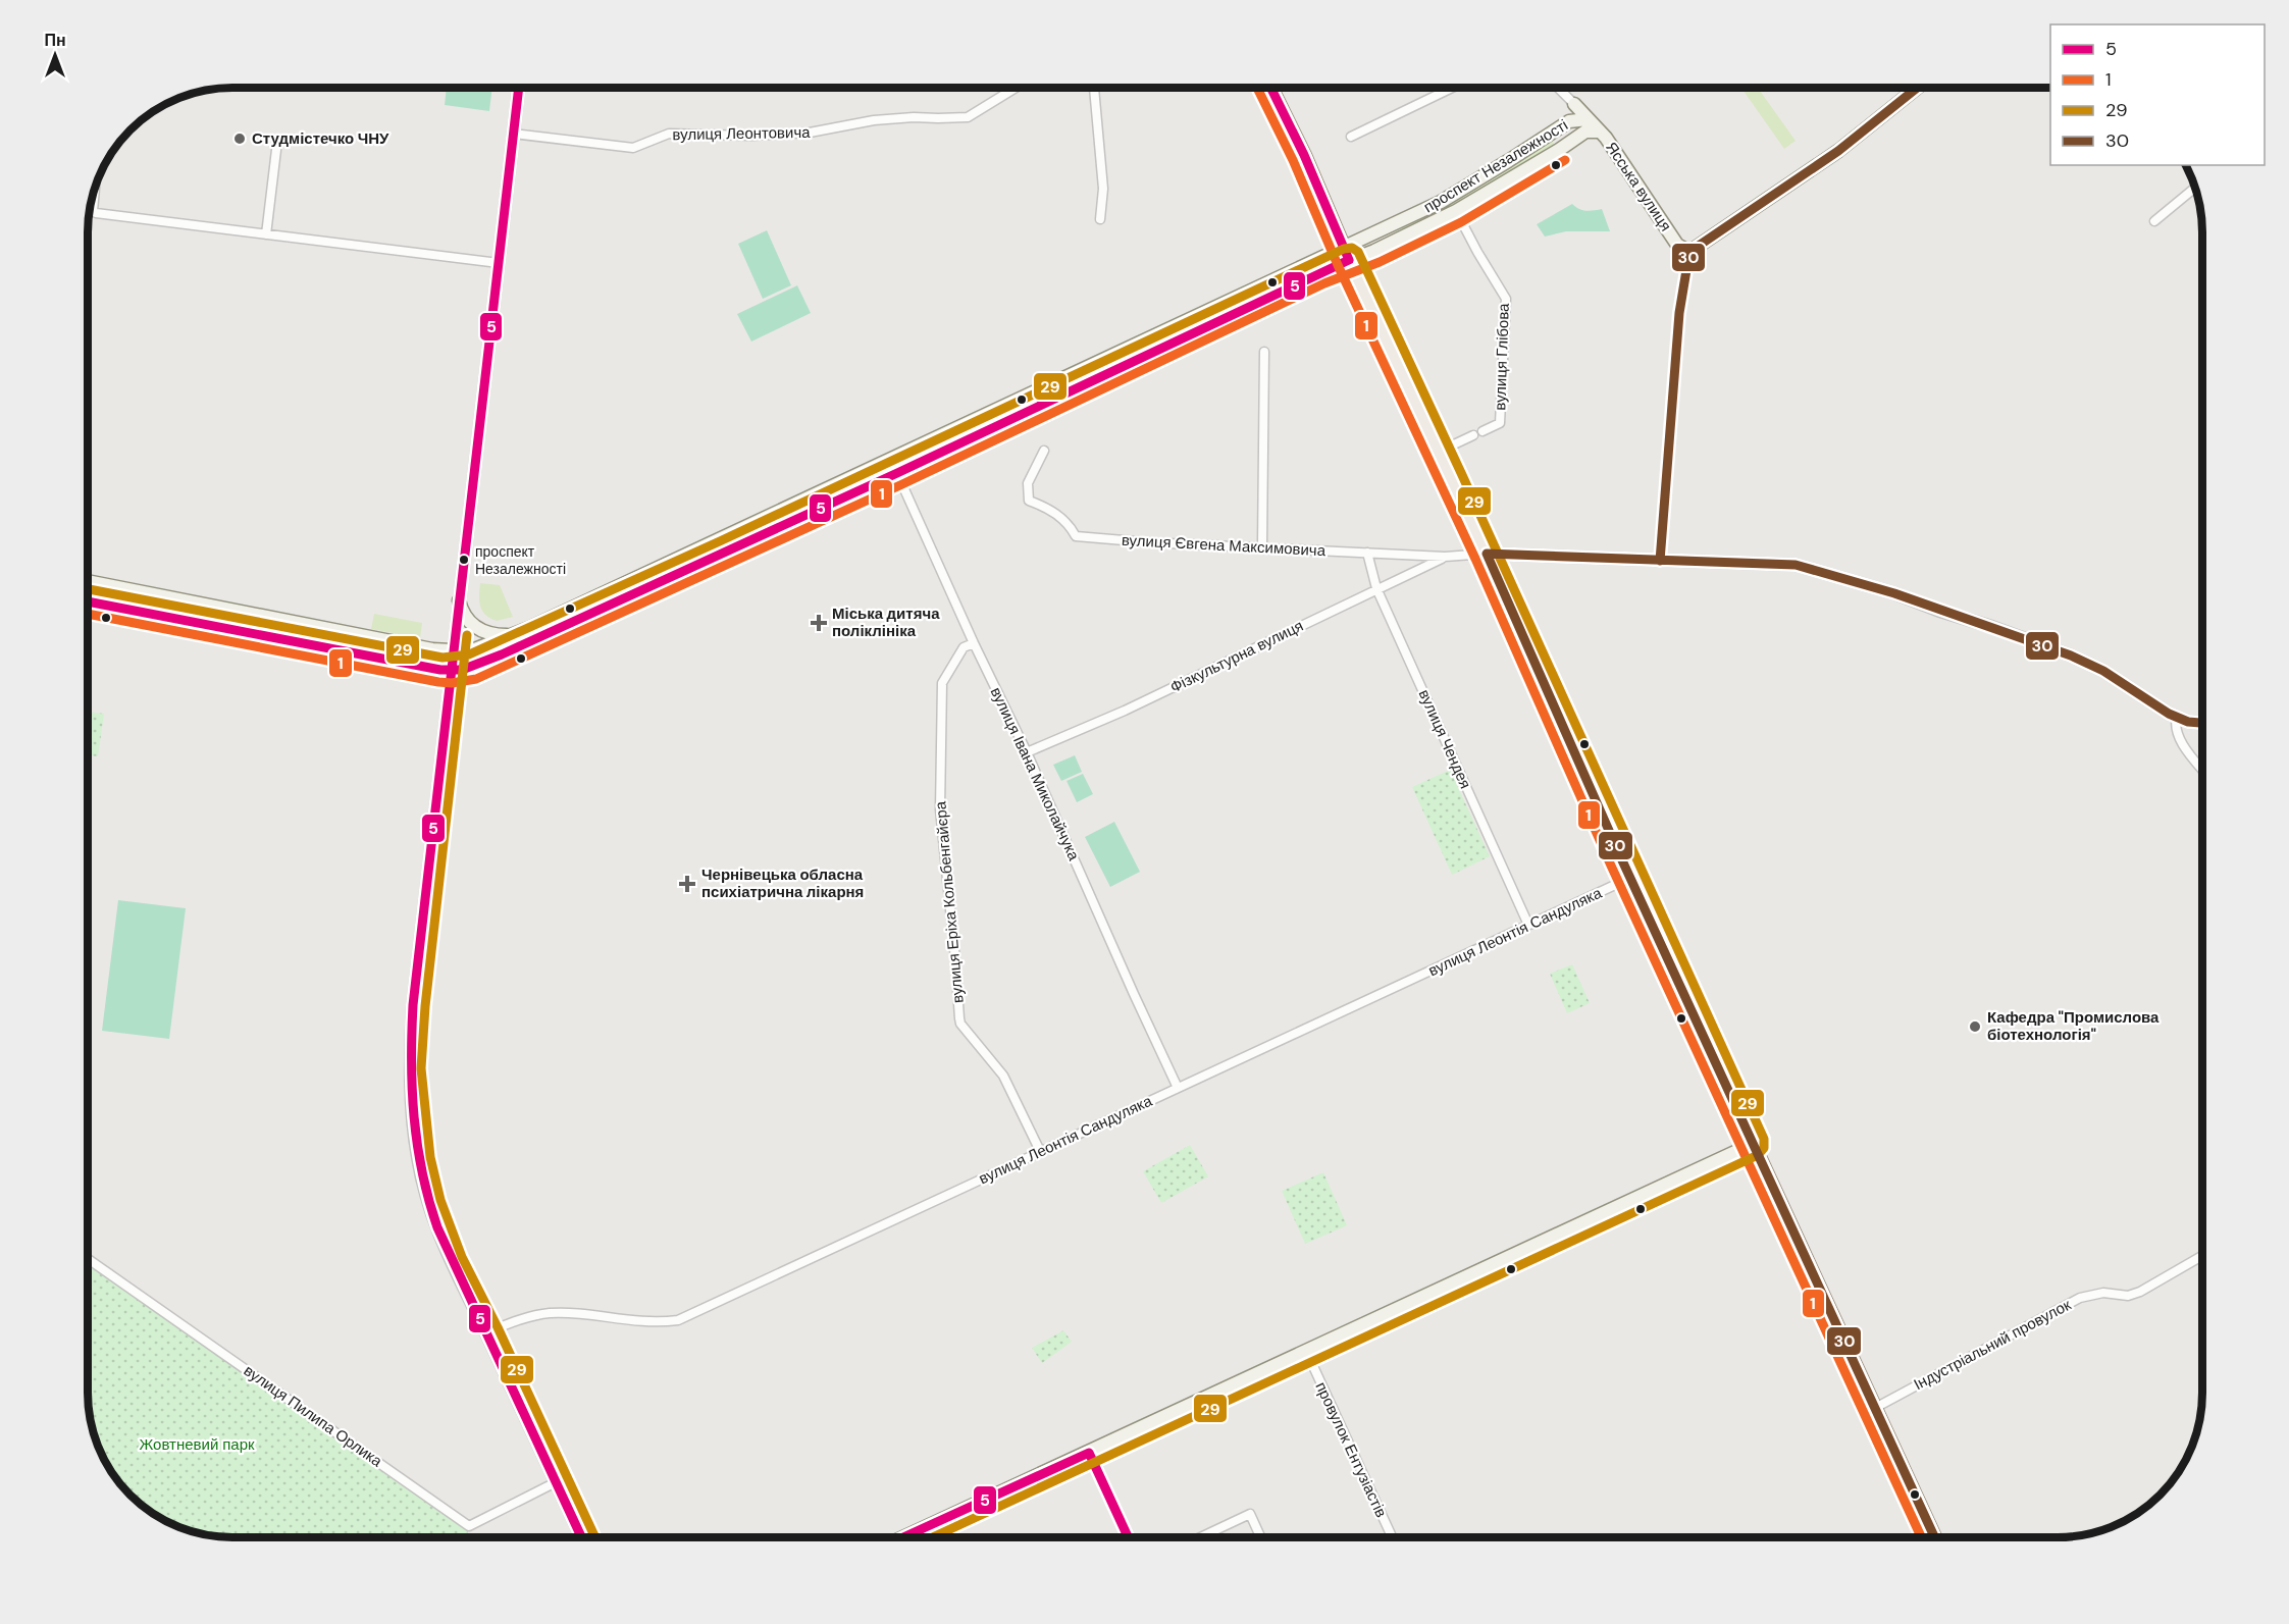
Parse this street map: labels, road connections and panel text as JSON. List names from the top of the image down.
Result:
{
  "streets": {
    "main road": ["проспект Незалежності", "Ясська вулиця"],
    "street": [
      "вулиця Леонтовича",
      "вулиця Глібова",
      "вулиця Євгена Максимовича",
      "Фізкультурна вулиця",
      "вулиця Чендея",
      "вулиця Івана Миколайчука",
      "вулиця Еріха Кольбенгайєра",
      "вулиця Леонтія Сандуляка",
      "Індустріальний провулок",
      "вулиця Пилипа Орлика",
      "провулок Ентузіастів"
    ]
  },
  "crossings": [
    ["проспект Незалежності", "Ясська вулиця"],
    ["проспект Незалежності", "вулиця Глібова"],
    ["проспект Незалежності", "вулиця Івана Миколайчука"],
    ["вулиця Євгена Максимовича", "Фізкультурна вулиця"],
    ["вулиця Євгена Максимовича", "вулиця Чендея"],
    ["Фізкультурна вулиця", "вулиця Чендея"],
    ["Фізкультурна вулиця", "вулиця Івана Миколайчука"],
    ["вулиця Чендея", "вулиця Леонтія Сандуляка"],
    ["вулиця Івана Миколайчука", "вулиця Еріха Кольбенгайєра"],
    ["вулиця Івана Миколайчука", "вулиця Леонтія Сандуляка"],
    ["вулиця Еріха Кольбенгайєра", "вулиця Леонтія Сандуляка"]
  ],
  "parks": ["Жовтневий парк"],
  "places": {
    "other": ["Студмістечко ЧНУ", "проспект Незалежності", "Кафедра \"Промислова біотехнологія\""],
    "health": ["Міська дитяча поліклініка", "Чернівецька обласна психіатрична лікарня"]
  },
  "lines": [
    "transit line 5",
    "transit line 1",
    "transit line 30",
    "transit line 29"
  ],
  "legend": [
    "5",
    "1",
    "29",
    "30"
  ],
  "north": "top"
}
